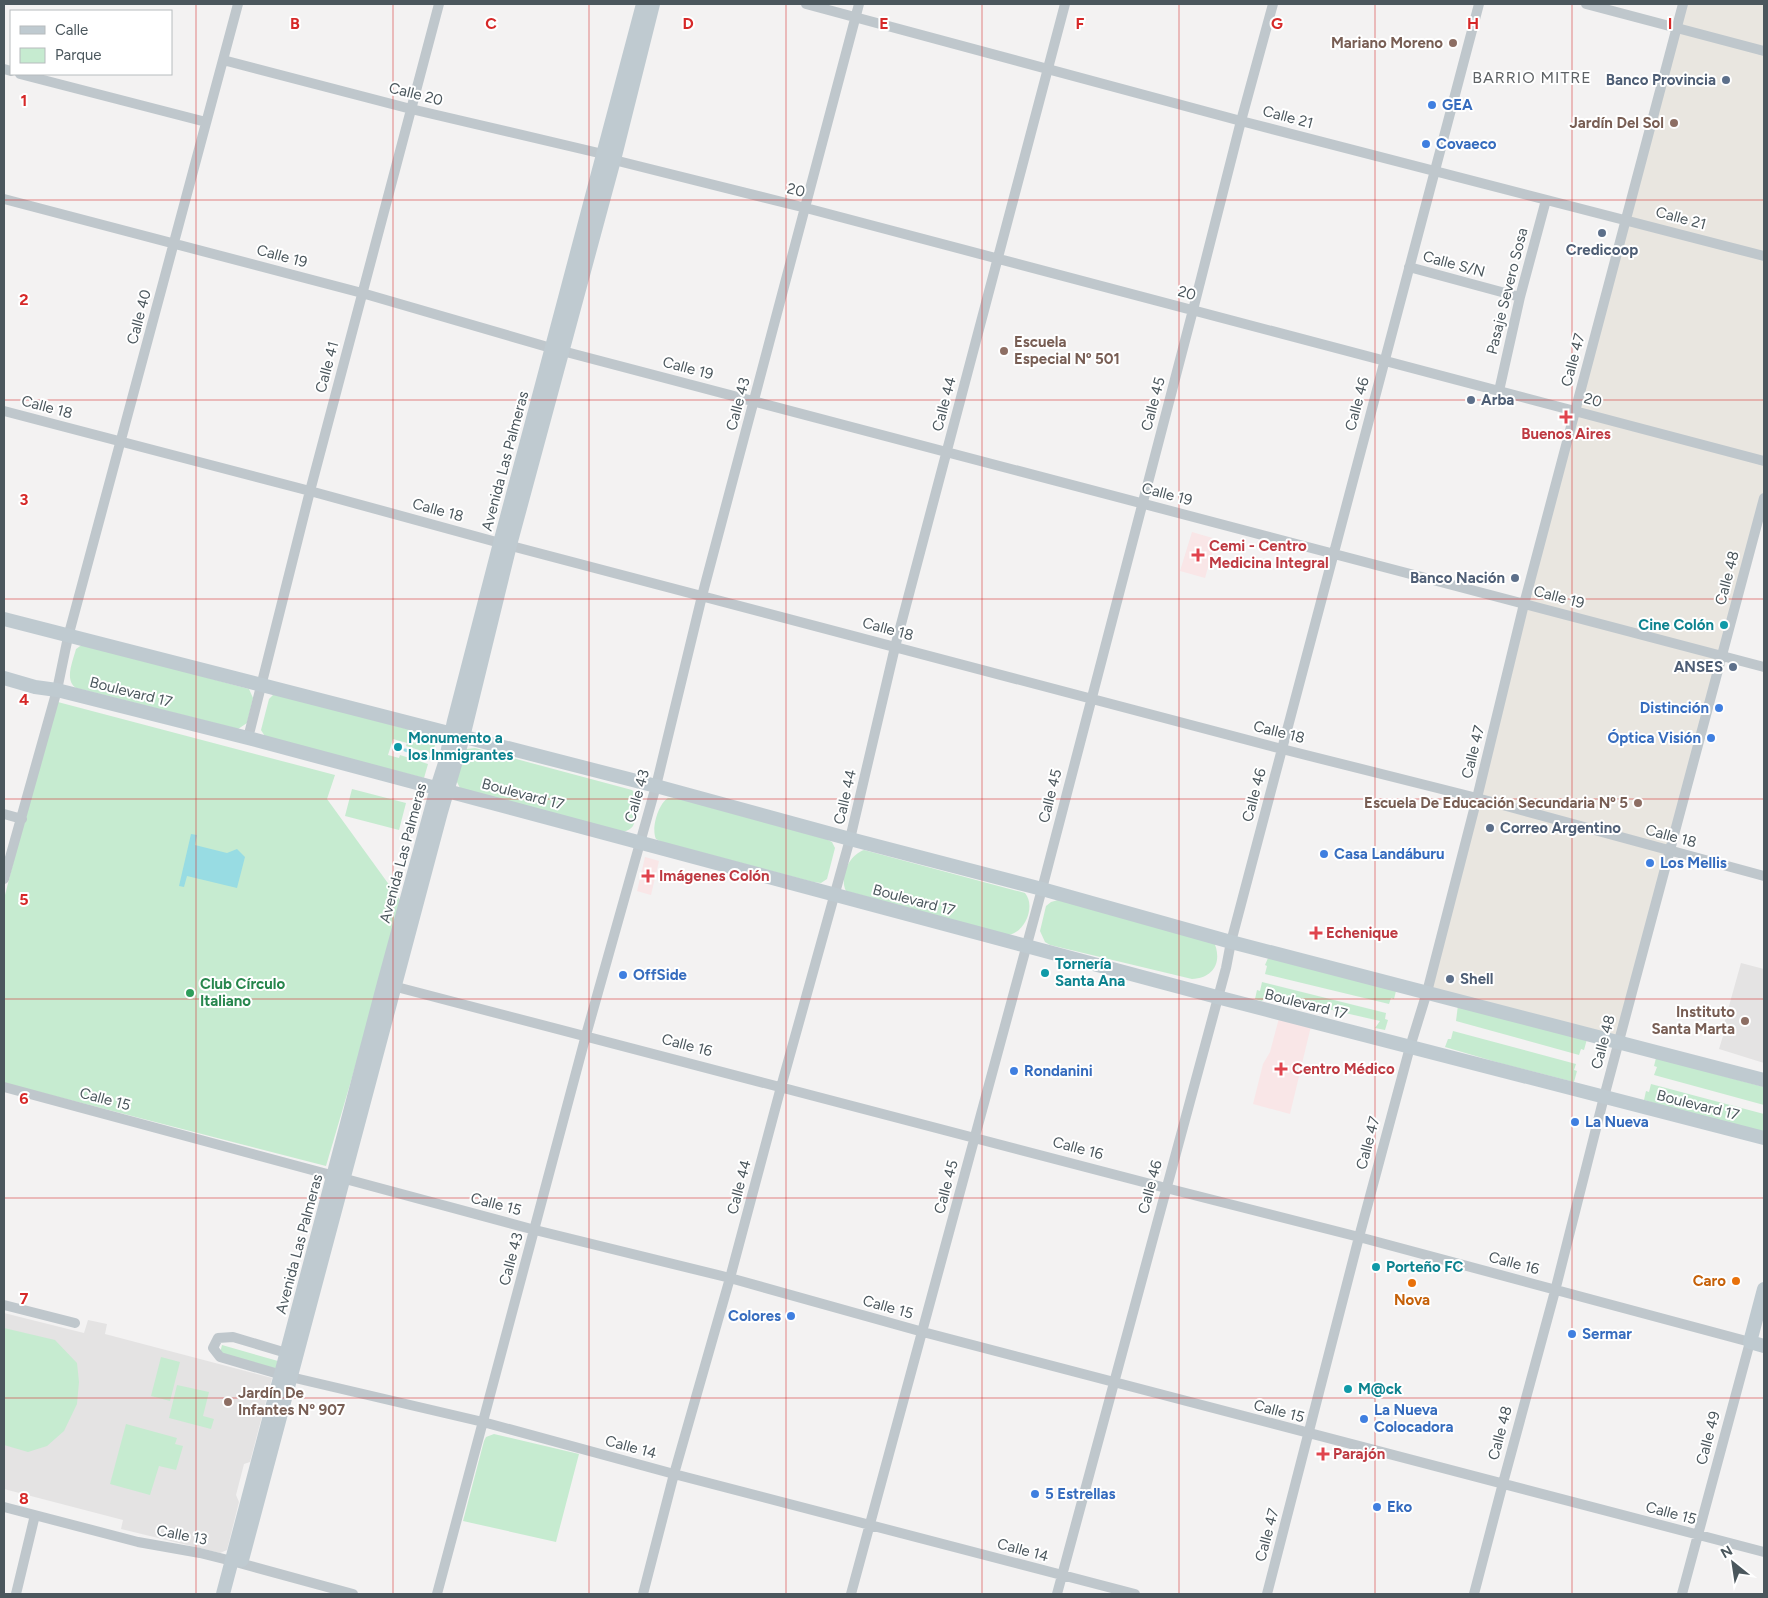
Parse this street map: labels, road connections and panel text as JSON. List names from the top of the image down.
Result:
{
  "streets": {
    "main road": [
      "Avenida Las Palmeras",
      "Boulevard 17",
      "Calle 16",
      "Calle 49"
    ],
    "street": [
      "Calle 20",
      "Calle 21",
      "20",
      "Calle 19",
      "Calle S/N",
      "Pasaje Severo Sosa",
      "Calle 40",
      "Calle 47",
      "Calle 41",
      "Calle 43",
      "Calle 44",
      "Calle 45",
      "Calle 46",
      "Calle 18",
      "Calle 48",
      "Calle 15",
      "Calle 14",
      "Calle 13"
    ]
  },
  "crossings": [
    ["Calle 20", "20"],
    ["Calle 20", "Calle 40"],
    ["Calle 20", "Calle 41"],
    ["Calle 20", "Avenida Las Palmeras"],
    ["Calle 21", "Pasaje Severo Sosa"],
    ["Calle 21", "Calle 47"],
    ["Calle 21", "Calle 43"],
    ["Calle 21", "Calle 44"],
    ["Calle 21", "Calle 45"],
    ["Calle 21", "Calle 46"],
    ["20", "Pasaje Severo Sosa"],
    ["20", "Calle 47"],
    ["20", "Calle 43"],
    ["20", "Calle 44"],
    ["20", "Calle 45"],
    ["20", "Calle 46"],
    ["20", "Avenida Las Palmeras"],
    ["Calle 19", "Calle 40"],
    ["Calle 19", "Calle 47"],
    ["Calle 19", "Calle 41"],
    ["Calle 19", "Calle 43"],
    ["Calle 19", "Calle 44"],
    ["Calle 19", "Calle 45"],
    ["Calle 19", "Calle 46"],
    ["Calle 19", "Avenida Las Palmeras"],
    ["Calle 19", "Calle 48"],
    ["Calle S/N", "Pasaje Severo Sosa"],
    ["Calle S/N", "Calle 46"],
    ["Calle 40", "Calle 18"],
    ["Calle 40", "Boulevard 17"],
    ["Calle 47", "Calle 18"],
    ["Calle 47", "Boulevard 17"],
    ["Calle 47", "Calle 16"],
    ["Calle 47", "Calle 15"],
    ["Calle 41", "Calle 18"],
    ["Calle 41", "Boulevard 17"],
    ["Calle 43", "Calle 18"],
    ["Calle 43", "Boulevard 17"],
    ["Calle 43", "Calle 16"],
    ["Calle 43", "Calle 15"],
    ["Calle 43", "Calle 14"],
    ["Calle 44", "Calle 18"],
    ["Calle 44", "Boulevard 17"],
    ["Calle 44", "Calle 16"],
    ["Calle 44", "Calle 15"],
    ["Calle 44", "Calle 14"],
    ["Calle 45", "Calle 18"],
    ["Calle 45", "Boulevard 17"],
    ["Calle 45", "Calle 16"],
    ["Calle 45", "Calle 15"],
    ["Calle 45", "Calle 14"],
    ["Calle 46", "Calle 18"],
    ["Calle 46", "Boulevard 17"],
    ["Calle 46", "Calle 16"],
    ["Calle 46", "Calle 15"],
    ["Calle 46", "Calle 14"],
    ["Calle 18", "Avenida Las Palmeras"],
    ["Calle 18", "Calle 48"],
    ["Avenida Las Palmeras", "Boulevard 17"],
    ["Avenida Las Palmeras", "Calle 16"],
    ["Avenida Las Palmeras", "Calle 15"],
    ["Avenida Las Palmeras", "Calle 14"],
    ["Avenida Las Palmeras", "Calle 13"],
    ["Calle 48", "Boulevard 17"],
    ["Calle 48", "Calle 16"],
    ["Calle 48", "Calle 15"],
    ["Calle 16", "Calle 49"],
    ["Calle 15", "Calle 49"]
  ],
  "districts": ["BARRIO MITRE"],
  "places": {
    "other": [
      "Mariano Moreno",
      "Banco Provincia",
      "GEA",
      "Jardín Del Sol",
      "Covaeco",
      "Credicoop",
      "Escuela Especial Nº 501",
      "Arba",
      "Banco Nación",
      "Cine Colón",
      "ANSES",
      "Distinción",
      "Óptica Visión",
      "Monumento a los Inmigrantes",
      "Escuela De Educación Secundaria Nº 5",
      "Correo Argentino",
      "Casa Landáburu",
      "Los Mellis",
      "Tornería Santa Ana",
      "OffSide",
      "Shell",
      "Club Círculo Italiano",
      "Instituto Santa Marta",
      "Rondanini",
      "La Nueva",
      "Porteño FC",
      "Caro",
      "Nova",
      "Colores",
      "Sermar",
      "M@ck",
      "Jardín De Infantes Nº 907",
      "La Nueva Colocadora",
      "5 Estrellas",
      "Eko"
    ],
    "health": [
      "Buenos Aires",
      "Cemi - Centro Medicina Integral",
      "Imágenes Colón",
      "Echenique",
      "Centro Médico",
      "Parajón"
    ]
  },
  "legend": ["Calle", "Parque"],
  "north": "top left",
  "grid": {
    "columns": [
      "B",
      "C",
      "D",
      "E",
      "F",
      "G",
      "H",
      "I"
    ],
    "rows": [
      "1",
      "2",
      "3",
      "4",
      "5",
      "6",
      "7",
      "8"
    ]
  }
}
